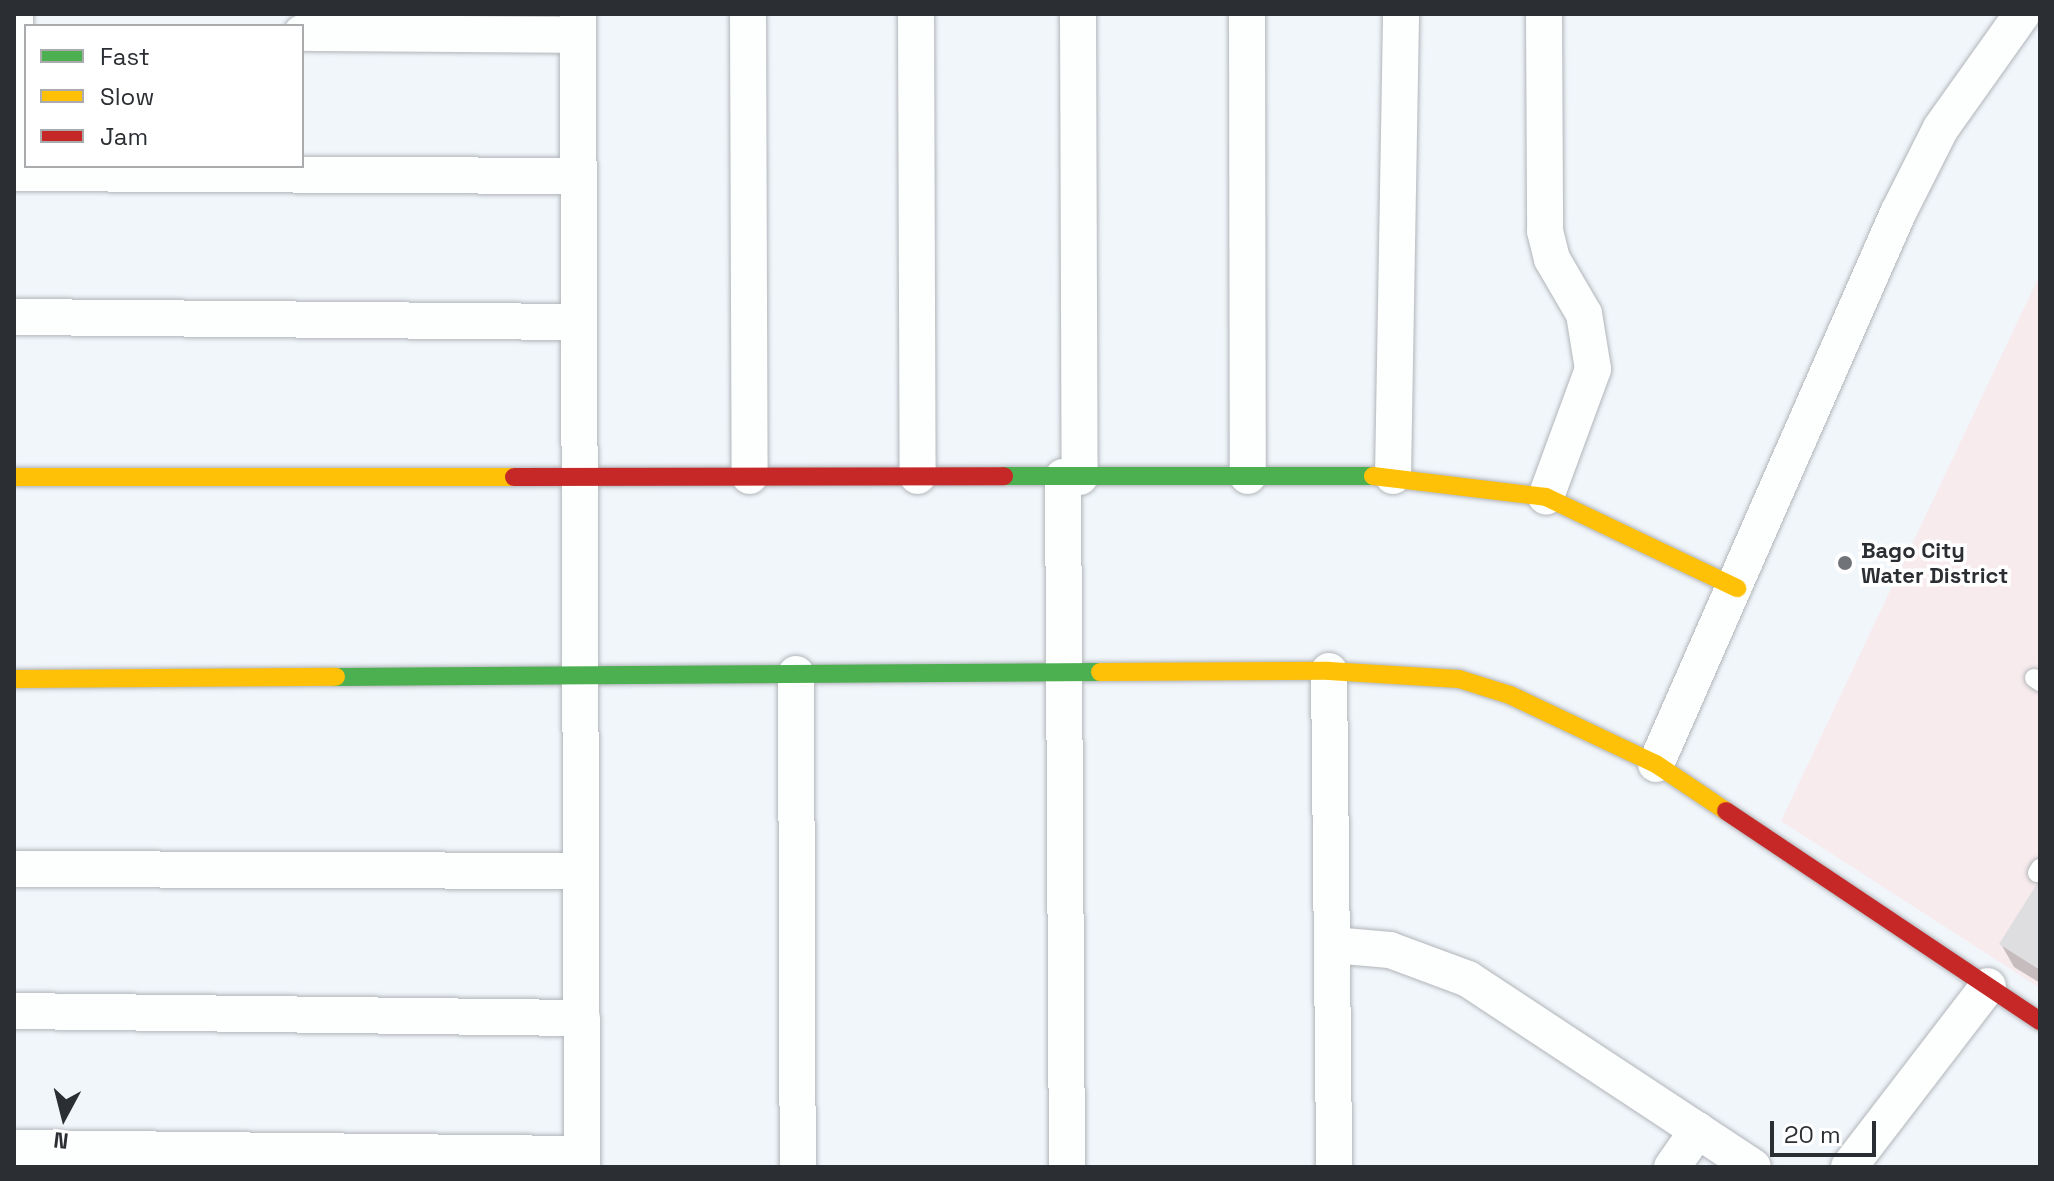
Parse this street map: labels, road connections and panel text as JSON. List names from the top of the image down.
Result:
{
  "places": ["Bago City Water District"],
  "legend": ["Fast", "Slow", "Jam"],
  "scale_bar": "20 m",
  "north": "bottom"
}
